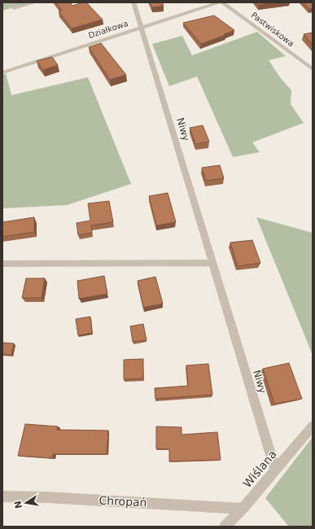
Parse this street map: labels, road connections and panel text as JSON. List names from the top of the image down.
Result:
{
  "streets": {
    "street": [
      "Działkowa",
      "Pastwiskowa",
      "Niwy",
      "Wiślana",
      "Chropań"
    ]
  },
  "crossings": [
    ["Działkowa", "Niwy"],
    ["Niwy", "Wiślana"],
    ["Wiślana", "Chropań"]
  ],
  "north": "left"
}
